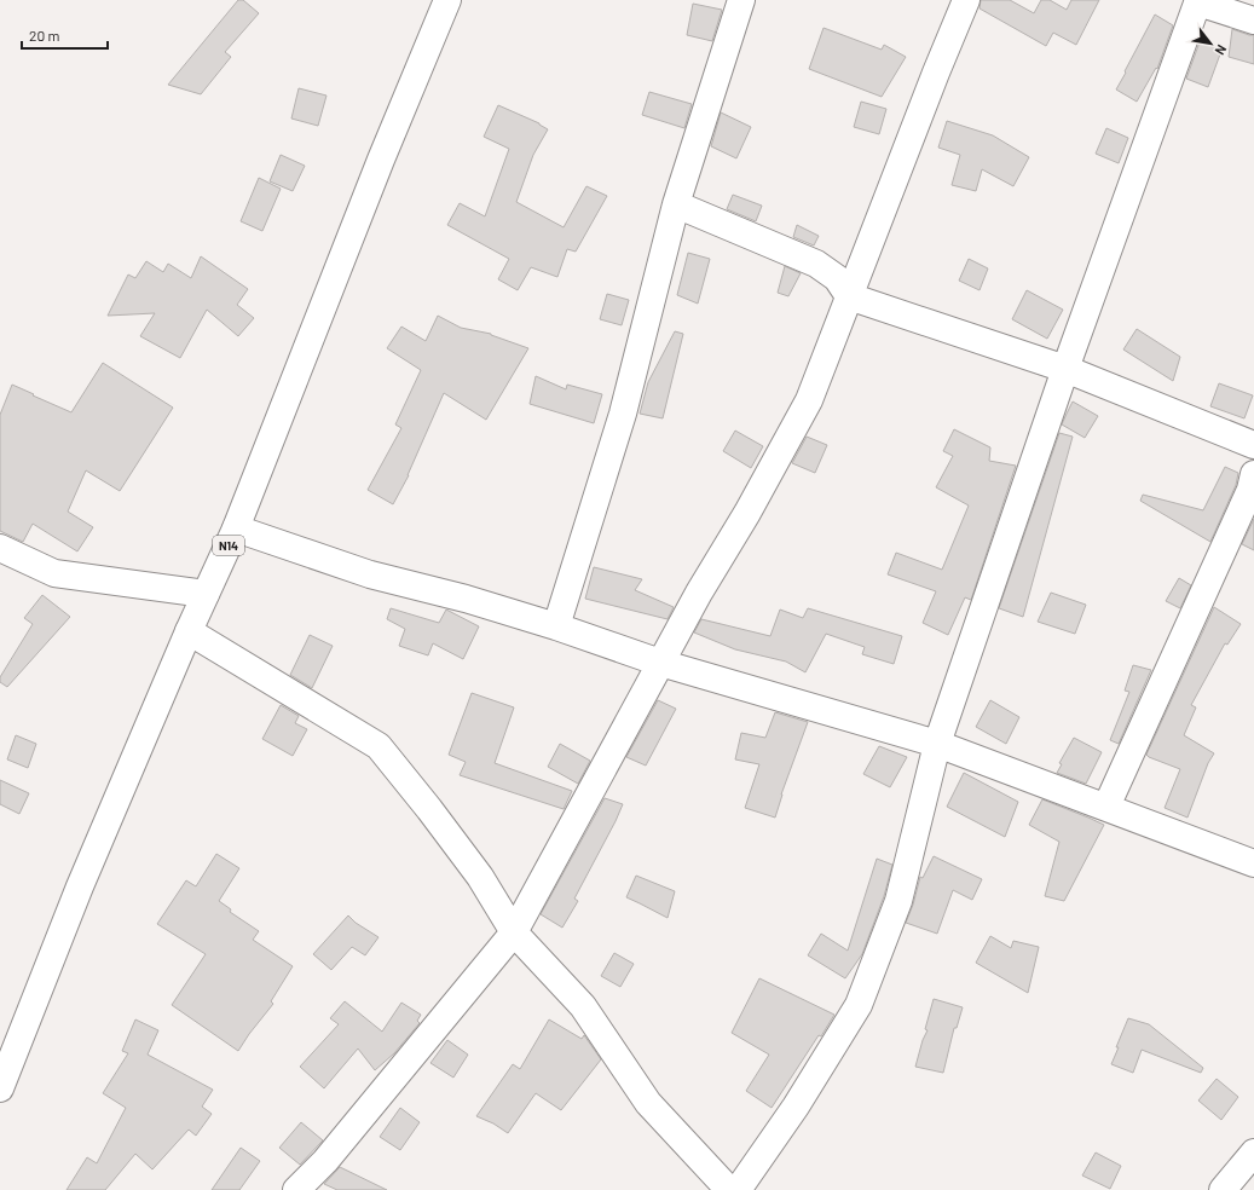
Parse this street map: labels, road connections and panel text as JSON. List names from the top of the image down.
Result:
{
  "streets": {
    "street": ["N14"]
  },
  "scale_bar": "20 m",
  "north": "bottom right"
}
